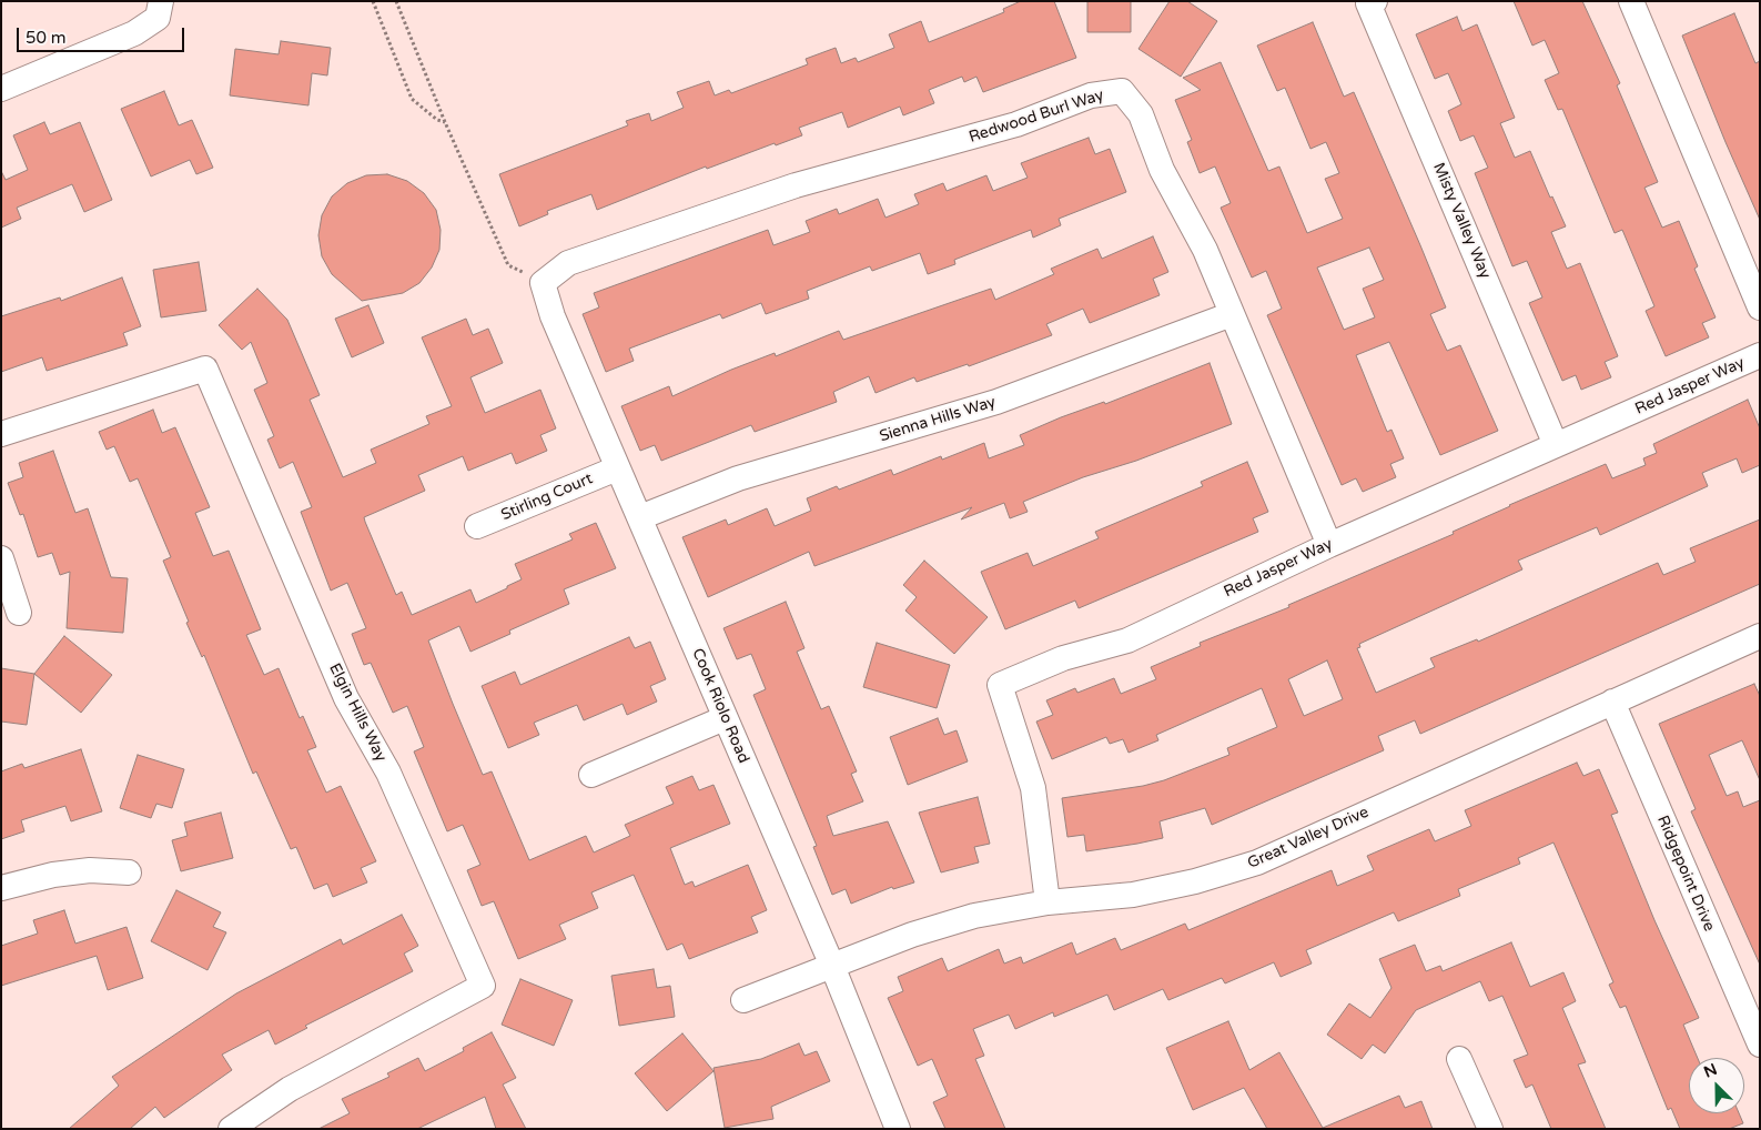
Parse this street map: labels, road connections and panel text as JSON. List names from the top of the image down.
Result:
{
  "streets": {
    "street": [
      "Redwood Burl Way",
      "Misty Valley Way",
      "Red Jasper Way",
      "Sienna Hills Way",
      "Stirling Court",
      "Cook Riolo Road",
      "Elgin Hills Way",
      "Great Valley Drive",
      "Ridgepoint Drive"
    ]
  },
  "crossings": [
    ["Redwood Burl Way", "Red Jasper Way"],
    ["Redwood Burl Way", "Sienna Hills Way"],
    ["Redwood Burl Way", "Cook Riolo Road"],
    ["Misty Valley Way", "Red Jasper Way"],
    ["Red Jasper Way", "Great Valley Drive"],
    ["Sienna Hills Way", "Cook Riolo Road"],
    ["Stirling Court", "Cook Riolo Road"],
    ["Cook Riolo Road", "Great Valley Drive"],
    ["Great Valley Drive", "Ridgepoint Drive"]
  ],
  "scale_bar": "50 m",
  "north": "top left"
}
